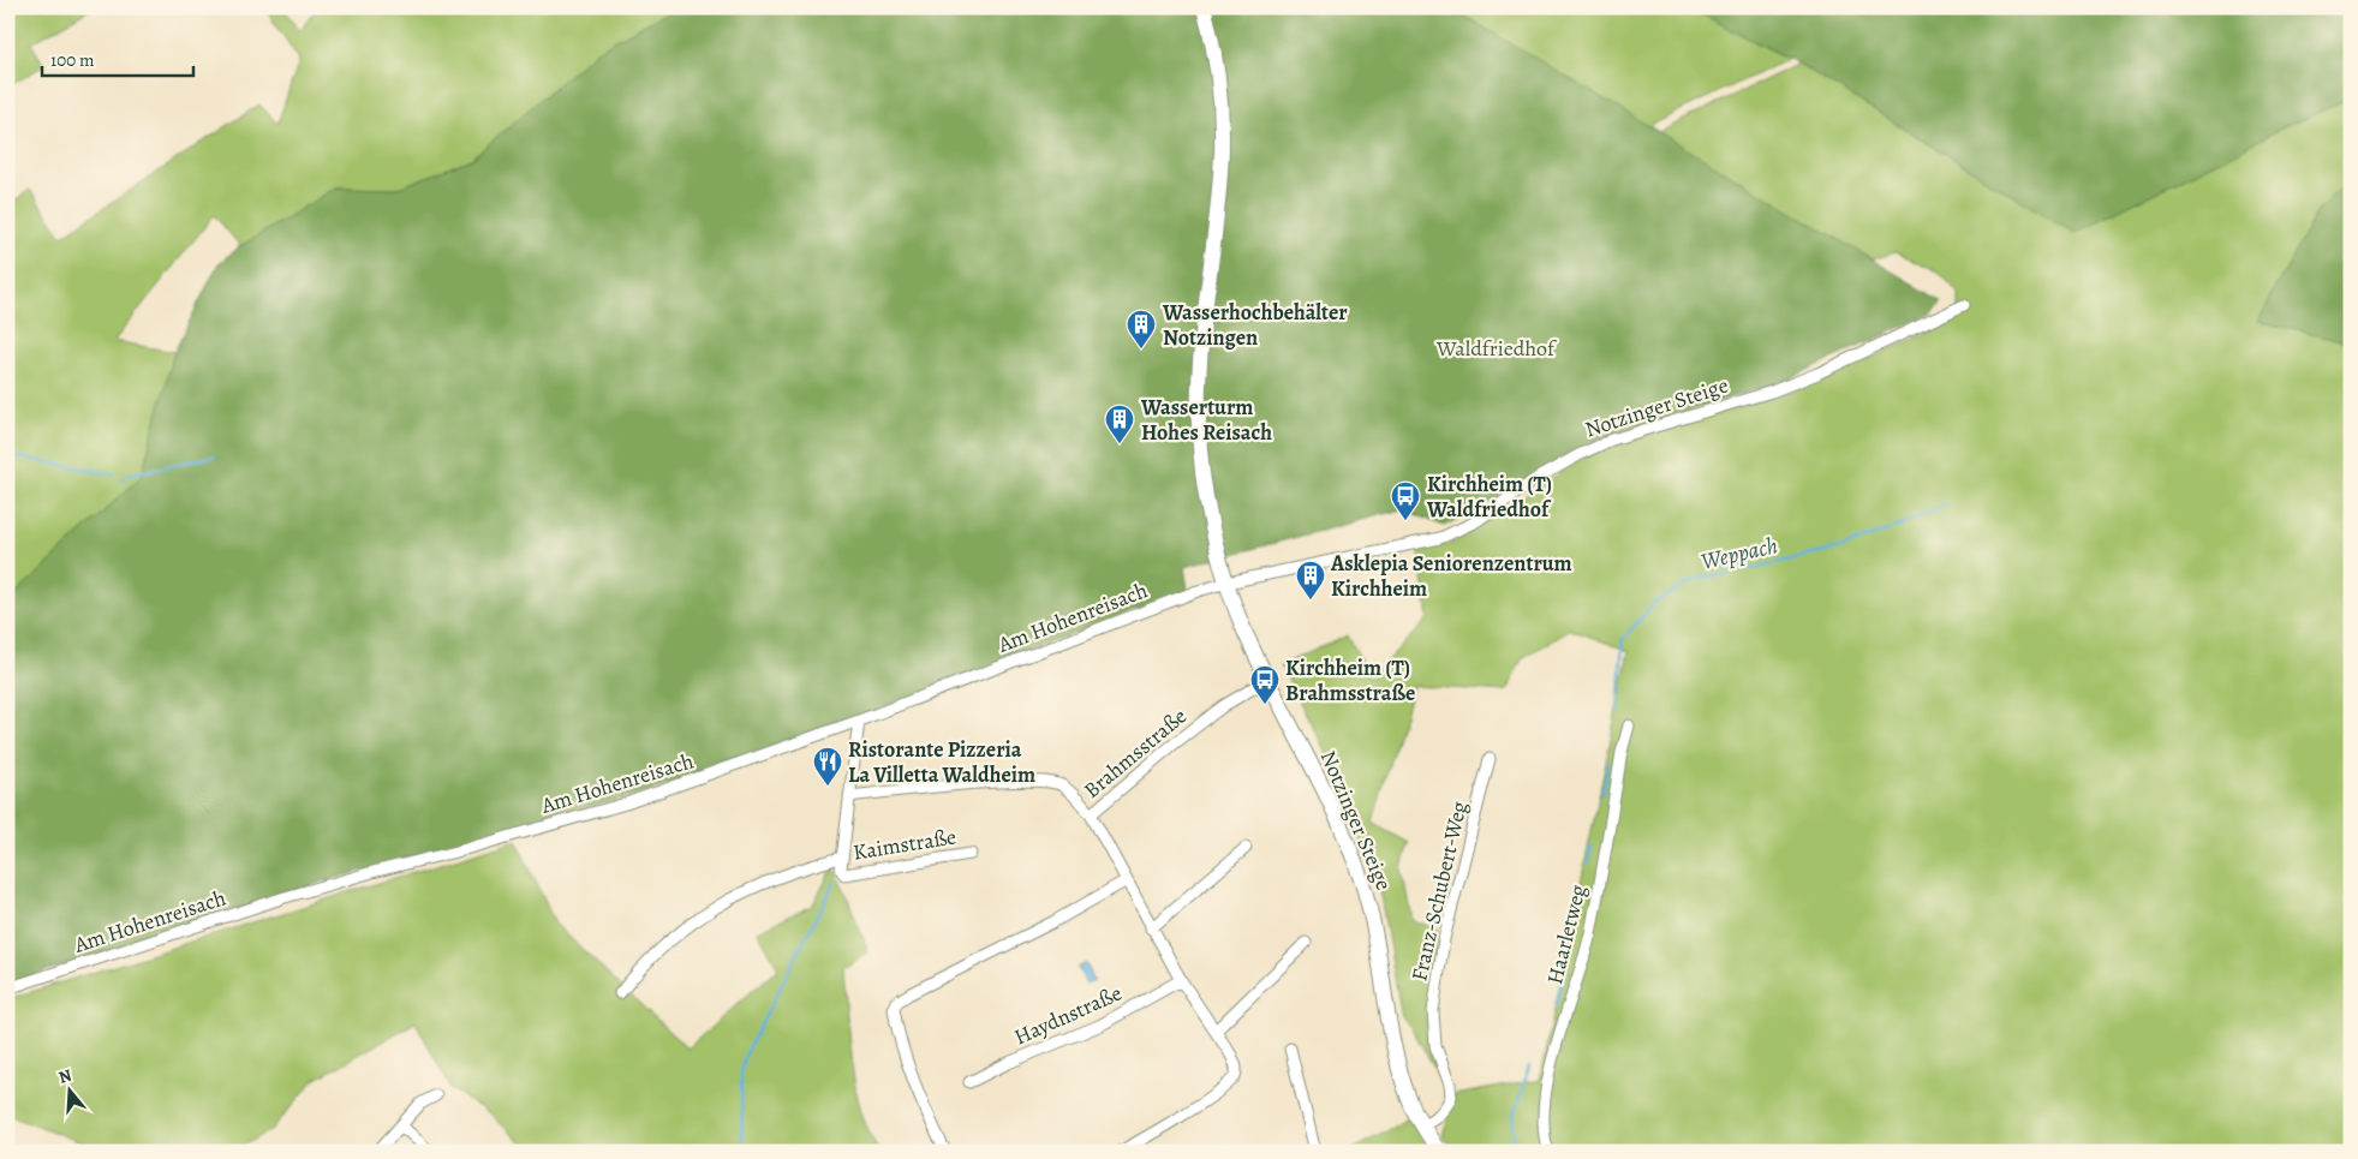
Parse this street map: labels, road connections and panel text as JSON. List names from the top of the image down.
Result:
{
  "streets": {
    "main road": ["Notzinger Steige"],
    "street": [
      "Am Hohenreisach",
      "Brahmsstraße",
      "Kaimstraße",
      "Franz-Schubert-Weg",
      "Haarletweg",
      "Haydnstraße"
    ]
  },
  "crossings": [
    ["Notzinger Steige", "Am Hohenreisach"],
    ["Notzinger Steige", "Brahmsstraße"],
    ["Notzinger Steige", "Franz-Schubert-Weg"]
  ],
  "water": ["Weppach"],
  "parks": ["Waldfriedhof"],
  "places": {
    "building": ["Wasserhochbehälter Notzingen", "Wasserturm Hohes Reisach", "Asklepia Seniorenzentrum Kirchheim"],
    "bus stop": ["Kirchheim (T) Waldfriedhof", "Kirchheim (T) Brahmsstraße"],
    "restaurant": ["Ristorante Pizzeria La Villetta Waldheim"]
  },
  "scale_bar": "100 m",
  "north": "top"
}
